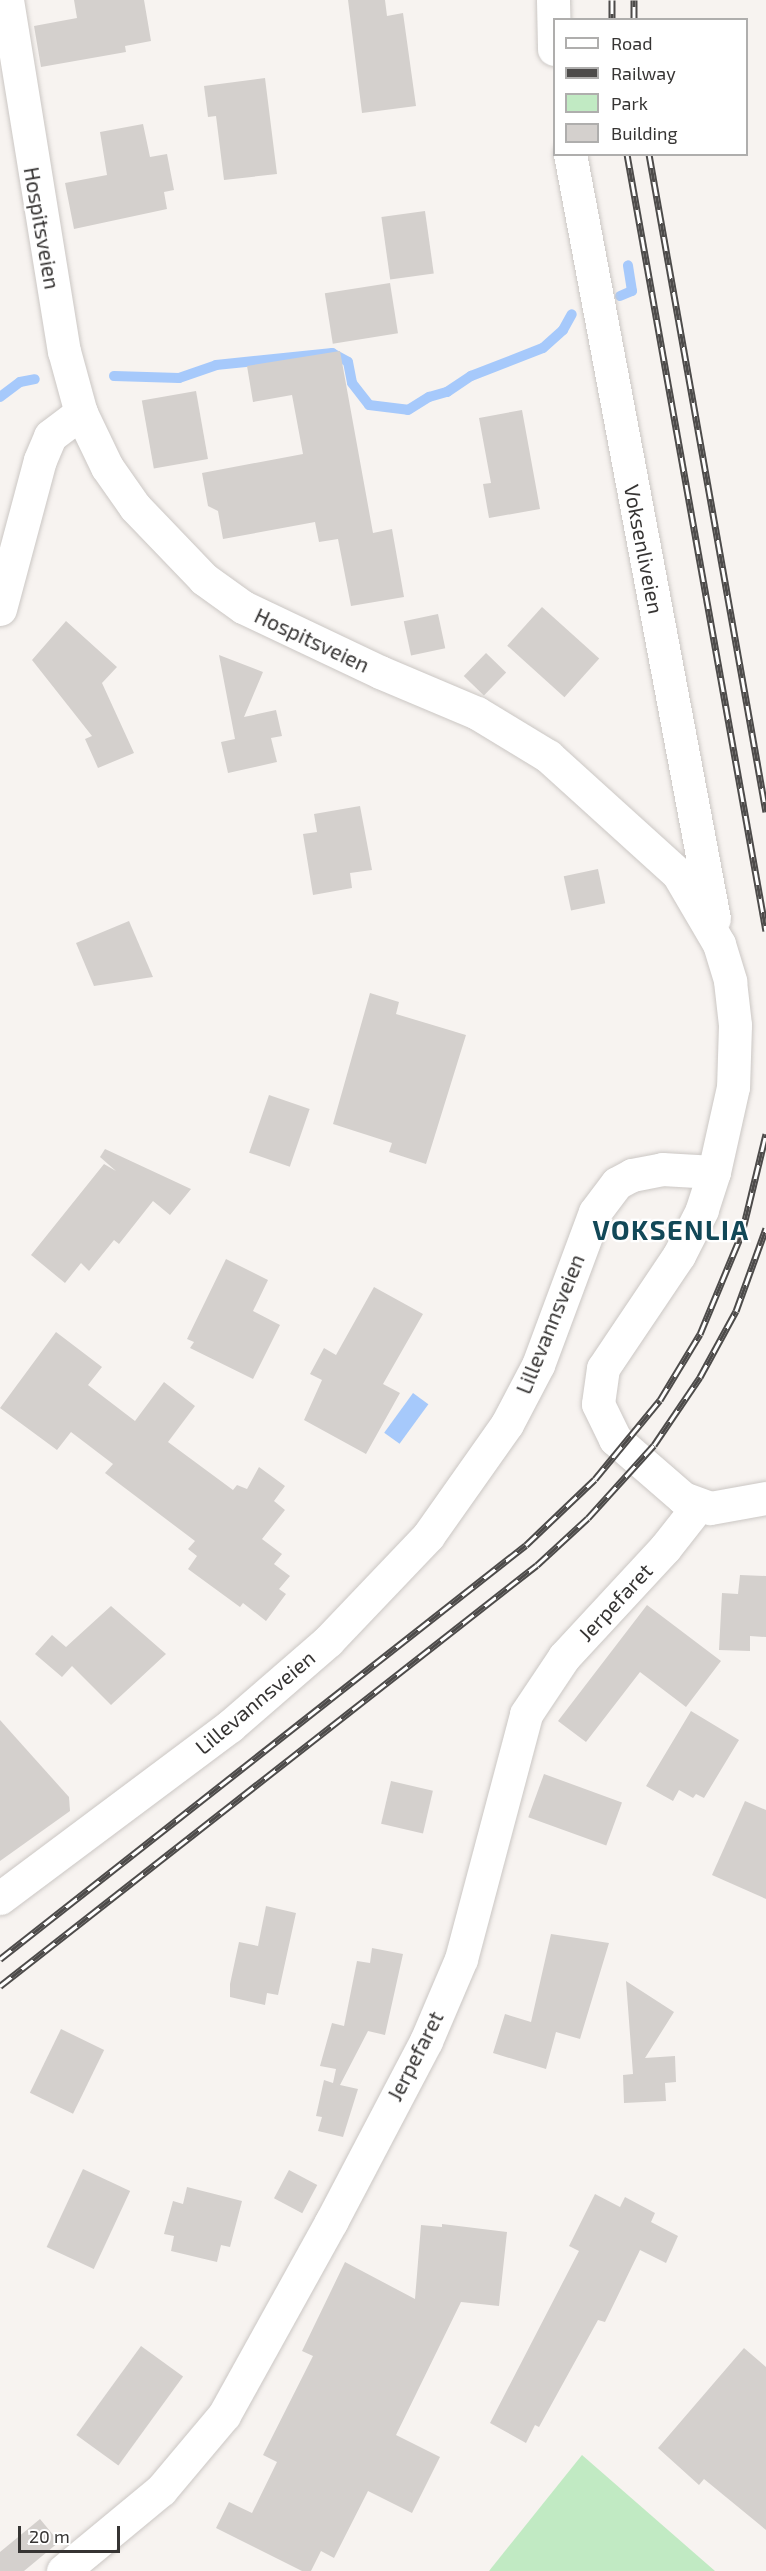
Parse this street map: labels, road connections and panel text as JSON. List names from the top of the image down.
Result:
{
  "streets": {
    "street": [
      "Hospitsveien",
      "Voksenliveien",
      "Lillevannsveien",
      "Jerpefaret"
    ]
  },
  "crossings": [
    ["Hospitsveien", "Voksenliveien"],
    ["Hospitsveien", "Lillevannsveien"]
  ],
  "districts": ["VOKSENLIA"],
  "legend": [
    "Road",
    "Railway",
    "Park",
    "Building"
  ],
  "scale_bar": "20 m"
}
